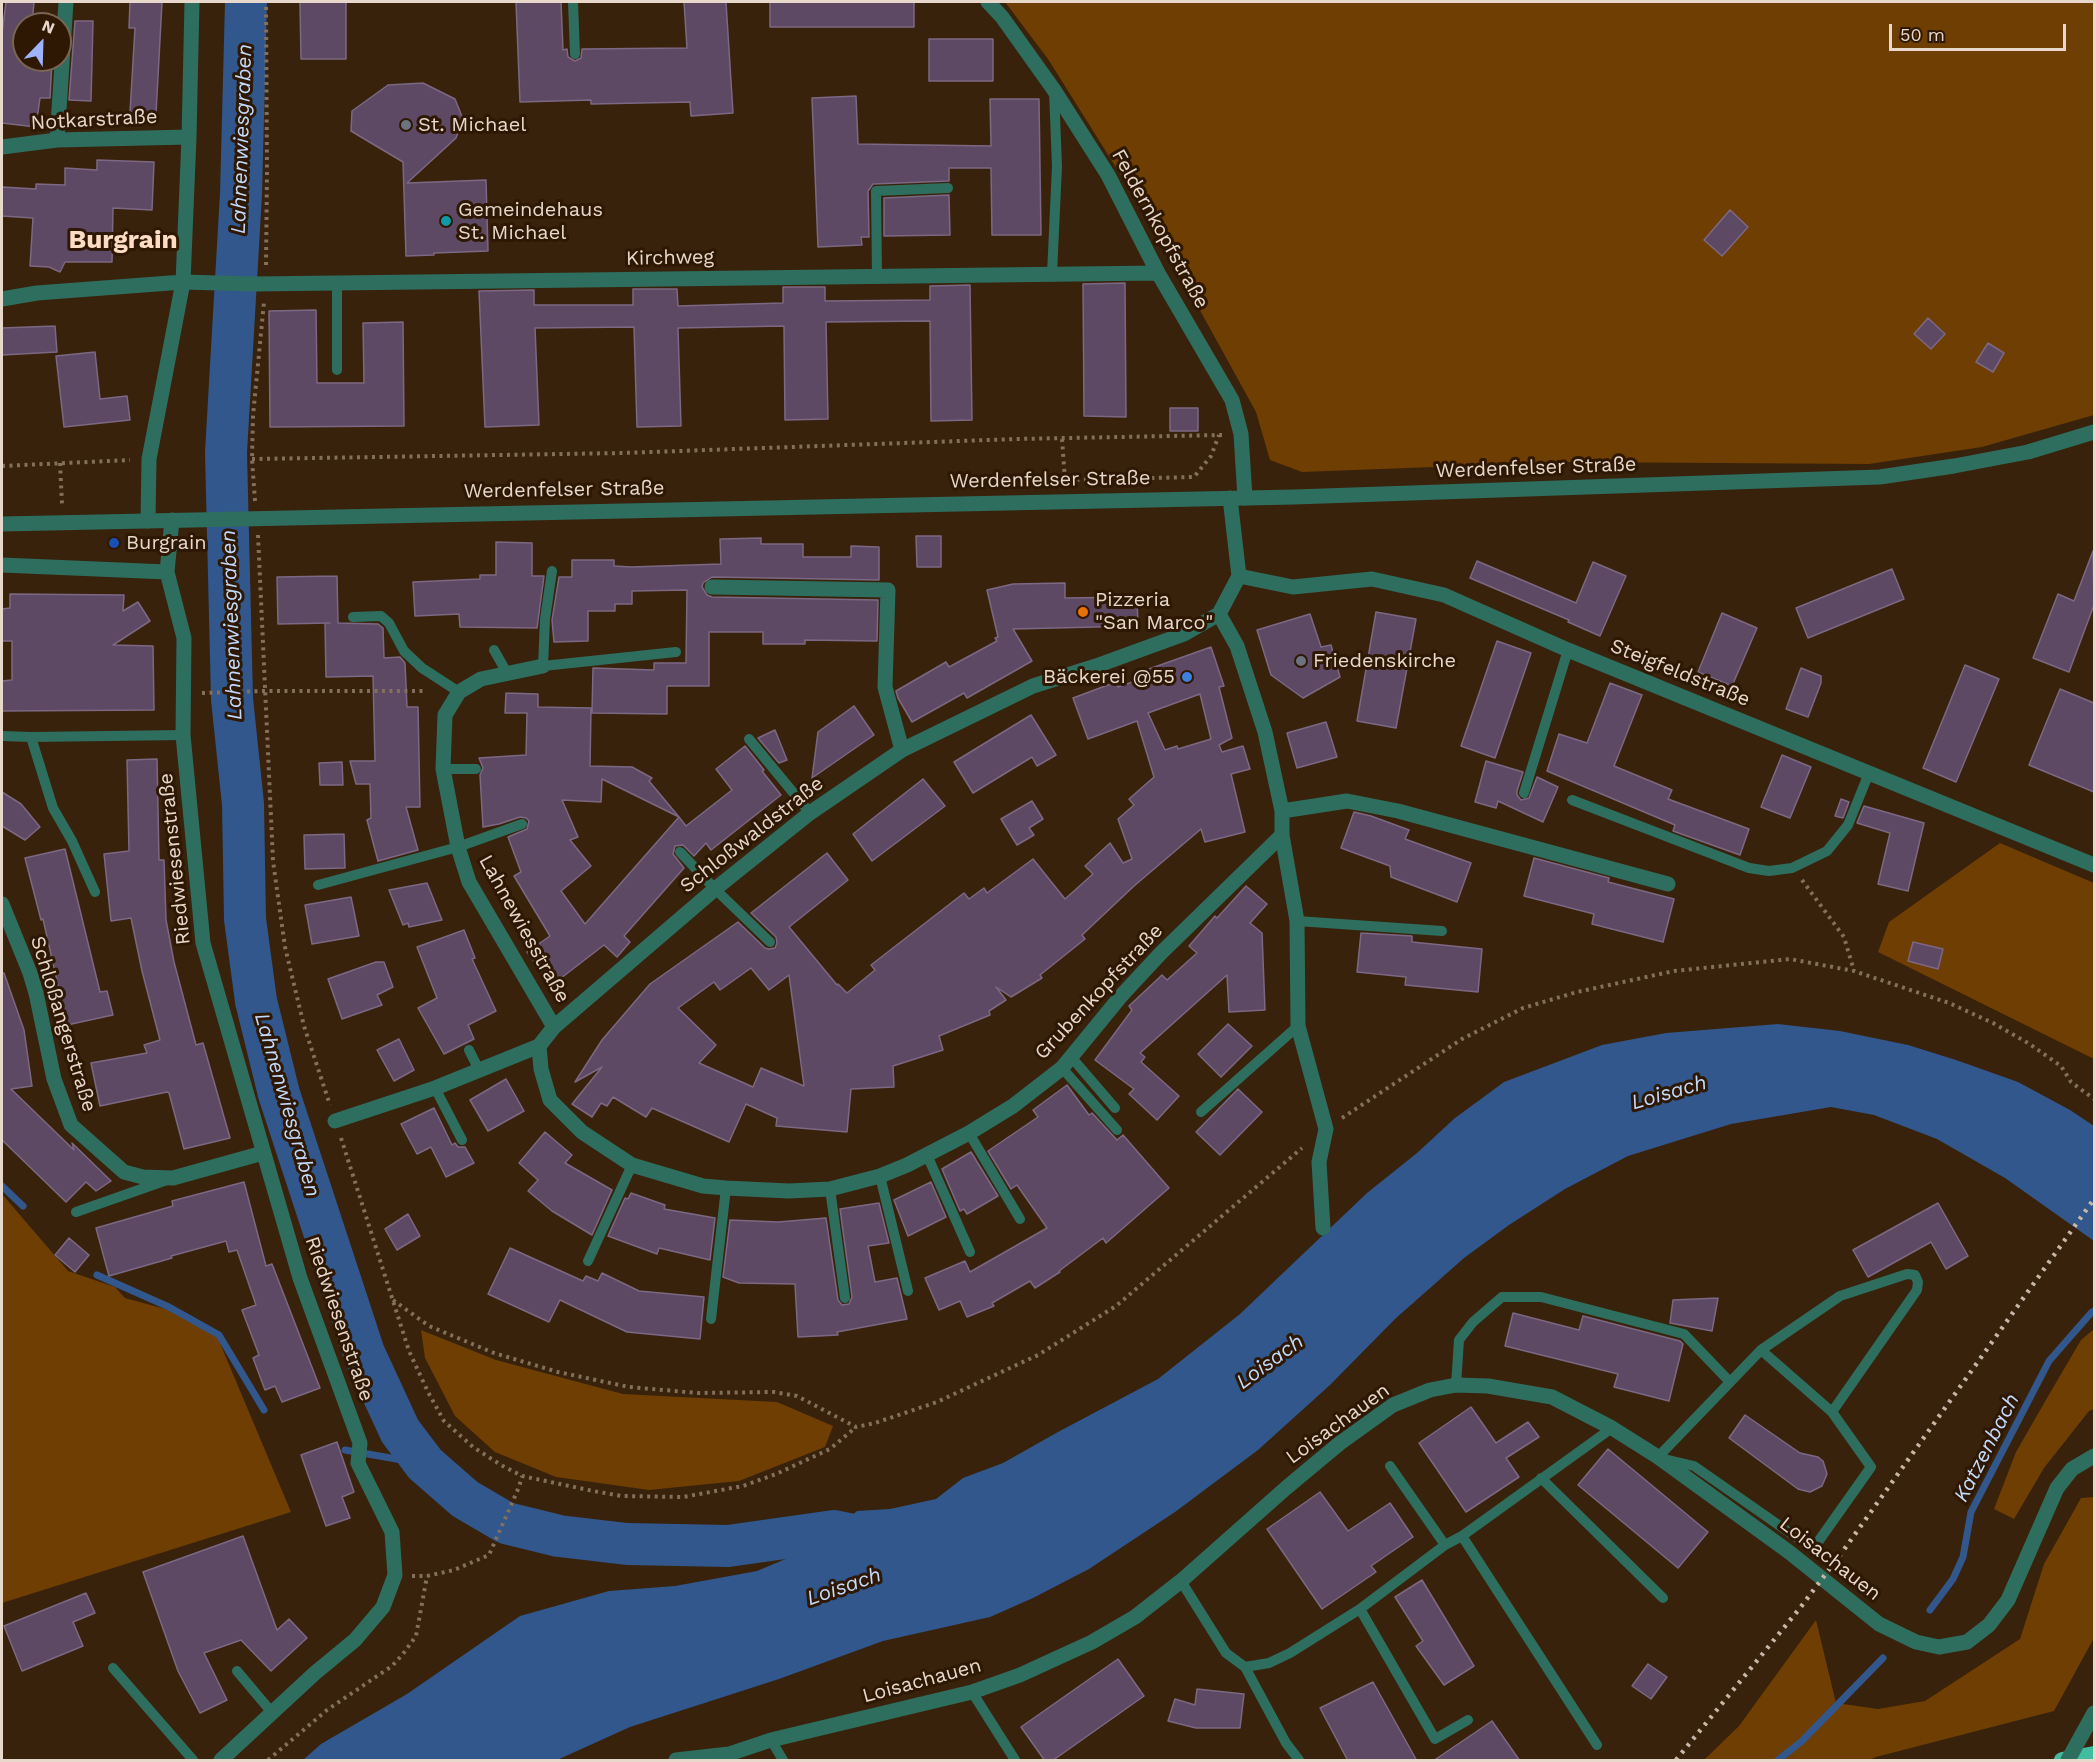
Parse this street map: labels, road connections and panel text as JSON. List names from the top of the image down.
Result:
{
  "streets": {
    "street": [
      "Notkarstraße",
      "Feldernkopfstraße",
      "Kirchweg",
      "Werdenfelser Straße",
      "Steigfeldstraße",
      "Schloßwaldstraße",
      "Riedwiesenstraße",
      "Lahnewiesstraße",
      "Grubenkopfstraße",
      "Schloßangerstraße",
      "Loisachauen"
    ]
  },
  "crossings": [
    ["Feldernkopfstraße", "Kirchweg"],
    ["Feldernkopfstraße", "Werdenfelser Straße"],
    ["Feldernkopfstraße", "Steigfeldstraße"],
    ["Werdenfelser Straße", "Riedwiesenstraße"],
    ["Schloßwaldstraße", "Lahnewiesstraße"],
    ["Schloßwaldstraße", "Grubenkopfstraße"],
    ["Riedwiesenstraße", "Schloßangerstraße"]
  ],
  "districts": ["Burgrain"],
  "water": ["Lahnenwiesgraben", "Loisach", "Katzenbach"],
  "places": [
    "St. Michael",
    "Gemeindehaus St. Michael",
    "Burgrain",
    "Pizzeria \"San Marco\"",
    "Friedenskirche",
    "Bäckerei @55"
  ],
  "scale_bar": "50 m",
  "north": "top right"
}
